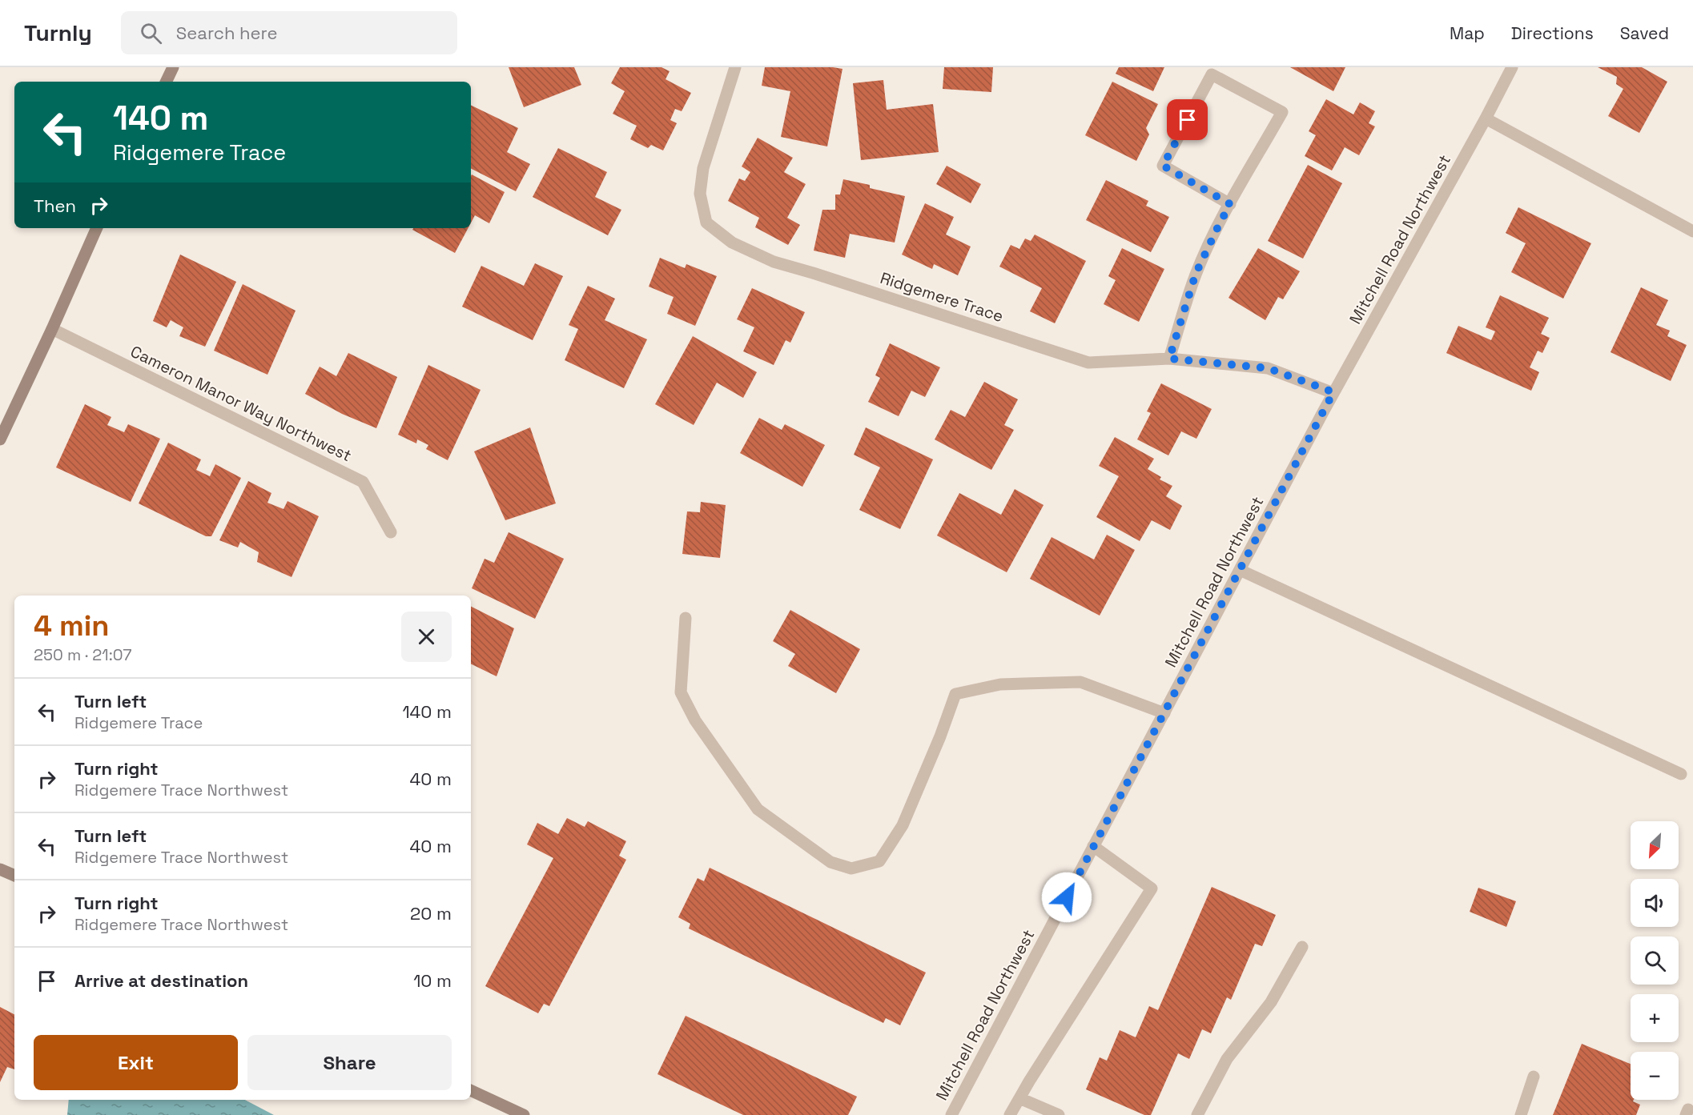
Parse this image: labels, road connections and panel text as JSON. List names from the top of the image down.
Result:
{
  "streets": {
    "street": ["Mitchell Road Northwest", "Ridgemere Trace", "Cameron Manor Way Northwest"]
  },
  "crossings": [
    ["Mitchell Road Northwest", "Ridgemere Trace"]
  ],
  "north": "bottom left",
  "page": {
    "header": "Turnly",
    "search": "Search here",
    "nav": ["Map", "Directions", "Saved"],
    "turn": ["140 m", "Ridgemere Trace"],
    "then": "Then",
    "heading": ["4 min", "250 m · 21:07"],
    "list": [
      {
        "name": "Turn left",
        "note": "Ridgemere Trace",
        "value": "140 m"
      },
      {
        "name": "Turn right",
        "note": "Ridgemere Trace Northwest",
        "value": "40 m"
      },
      {
        "name": "Turn left",
        "note": "Ridgemere Trace Northwest",
        "value": "40 m"
      },
      {
        "name": "Turn right",
        "note": "Ridgemere Trace Northwest",
        "value": "20 m"
      },
      {
        "name": "Arrive at destination",
        "value": "10 m"
      }
    ],
    "map_buttons": ["+", "−"],
    "buttons": ["Exit", "Share"]
  }
}
